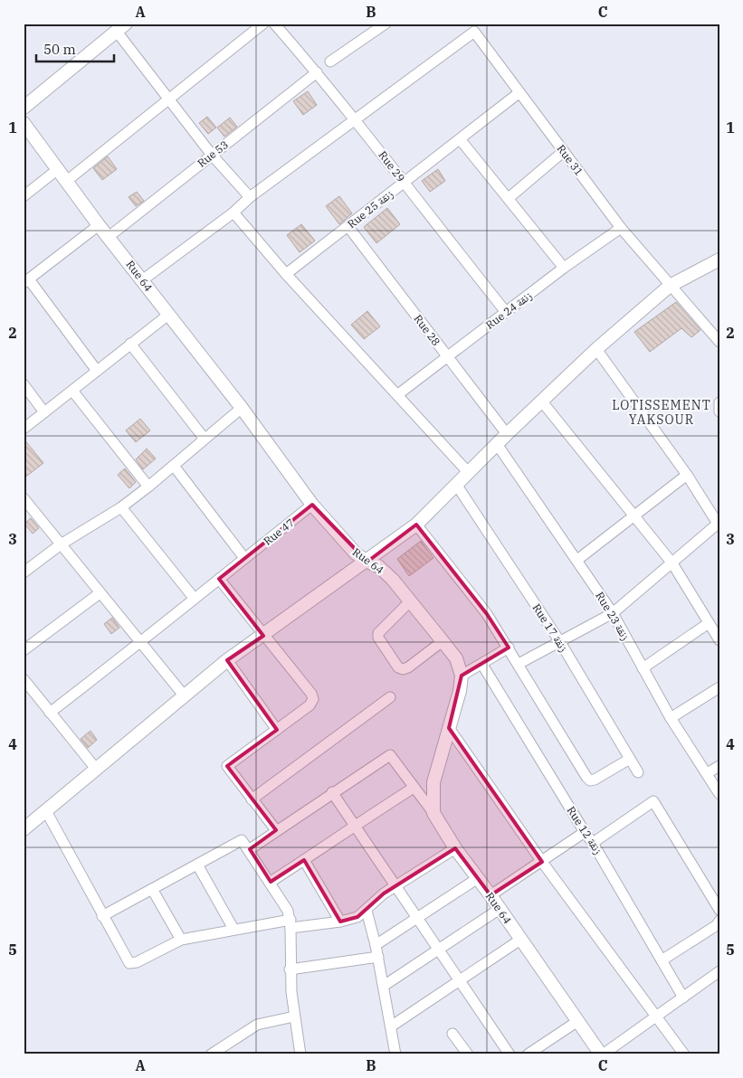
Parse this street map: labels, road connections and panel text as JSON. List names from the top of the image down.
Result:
{
  "streets": {
    "street": [
      "Rue 53",
      "Rue 31",
      "Rue 29",
      "Rue 25 زنقة",
      "Rue 64",
      "Rue 24 زنقة",
      "Rue 28",
      "Rue 47",
      "Rue 23 زنقة",
      "Rue 17 زنقة",
      "Rue 12 زنقة"
    ]
  },
  "crossings": [
    ["Rue 53", "Rue 29"],
    ["Rue 53", "Rue 64"],
    ["Rue 31", "Rue 29"],
    ["Rue 31", "Rue 25 زنقة"],
    ["Rue 31", "Rue 24 زنقة"],
    ["Rue 29", "Rue 25 زنقة"],
    ["Rue 29", "Rue 24 زنقة"],
    ["Rue 25 زنقة", "Rue 28"],
    ["Rue 64", "Rue 47"],
    ["Rue 24 زنقة", "Rue 28"]
  ],
  "districts": ["LOTISSEMENT YAKSOUR"],
  "scale_bar": "50 m",
  "grid": {
    "columns": ["A", "B", "C"],
    "rows": [
      "1",
      "2",
      "3",
      "4",
      "5"
    ]
  }
}
